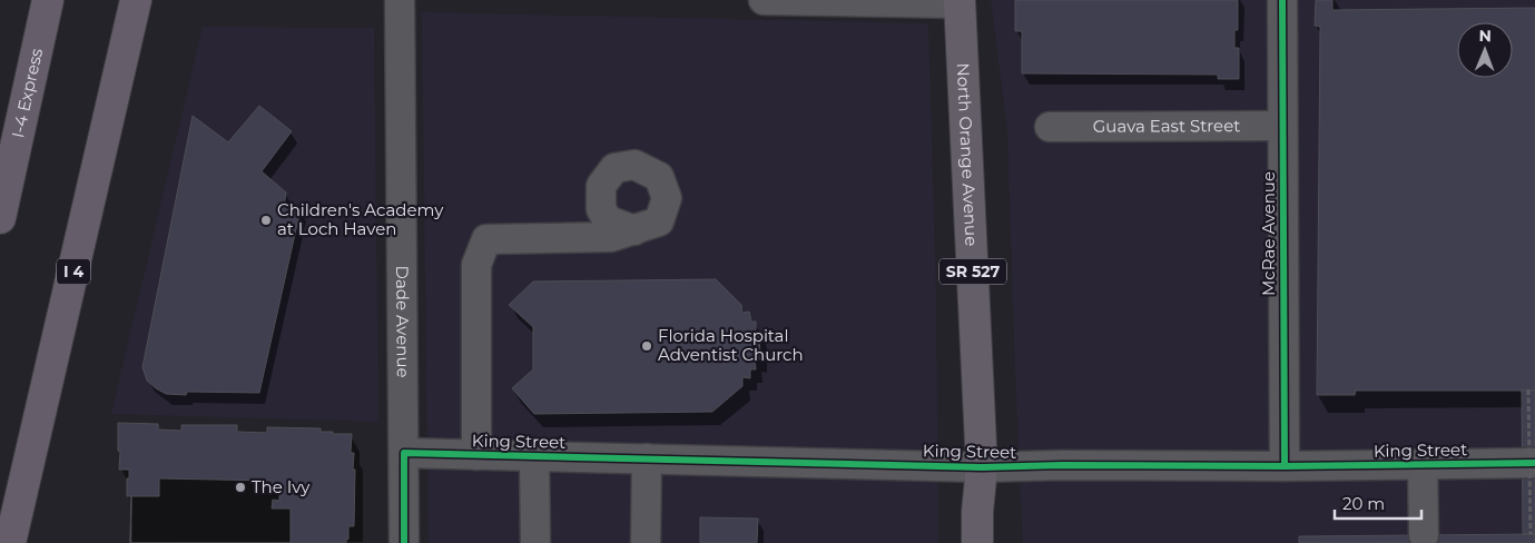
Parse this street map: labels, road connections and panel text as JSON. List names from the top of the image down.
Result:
{
  "streets": {
    "highway": ["I-4 Express", "I 4"],
    "main road": ["North Orange Avenue", "SR 527"],
    "street": [
      "Guava East Street",
      "McRae Avenue",
      "Dade Avenue",
      "King Street"
    ]
  },
  "crossings": [
    ["Guava East Street", "McRae Avenue"],
    ["North Orange Avenue", "King Street"],
    ["McRae Avenue", "King Street"],
    ["Dade Avenue", "King Street"]
  ],
  "places": ["Children's Academy at Loch Haven", "Florida Hospital Adventist Church", "The Ivy"],
  "scale_bar": "20 m",
  "north": "top"
}
